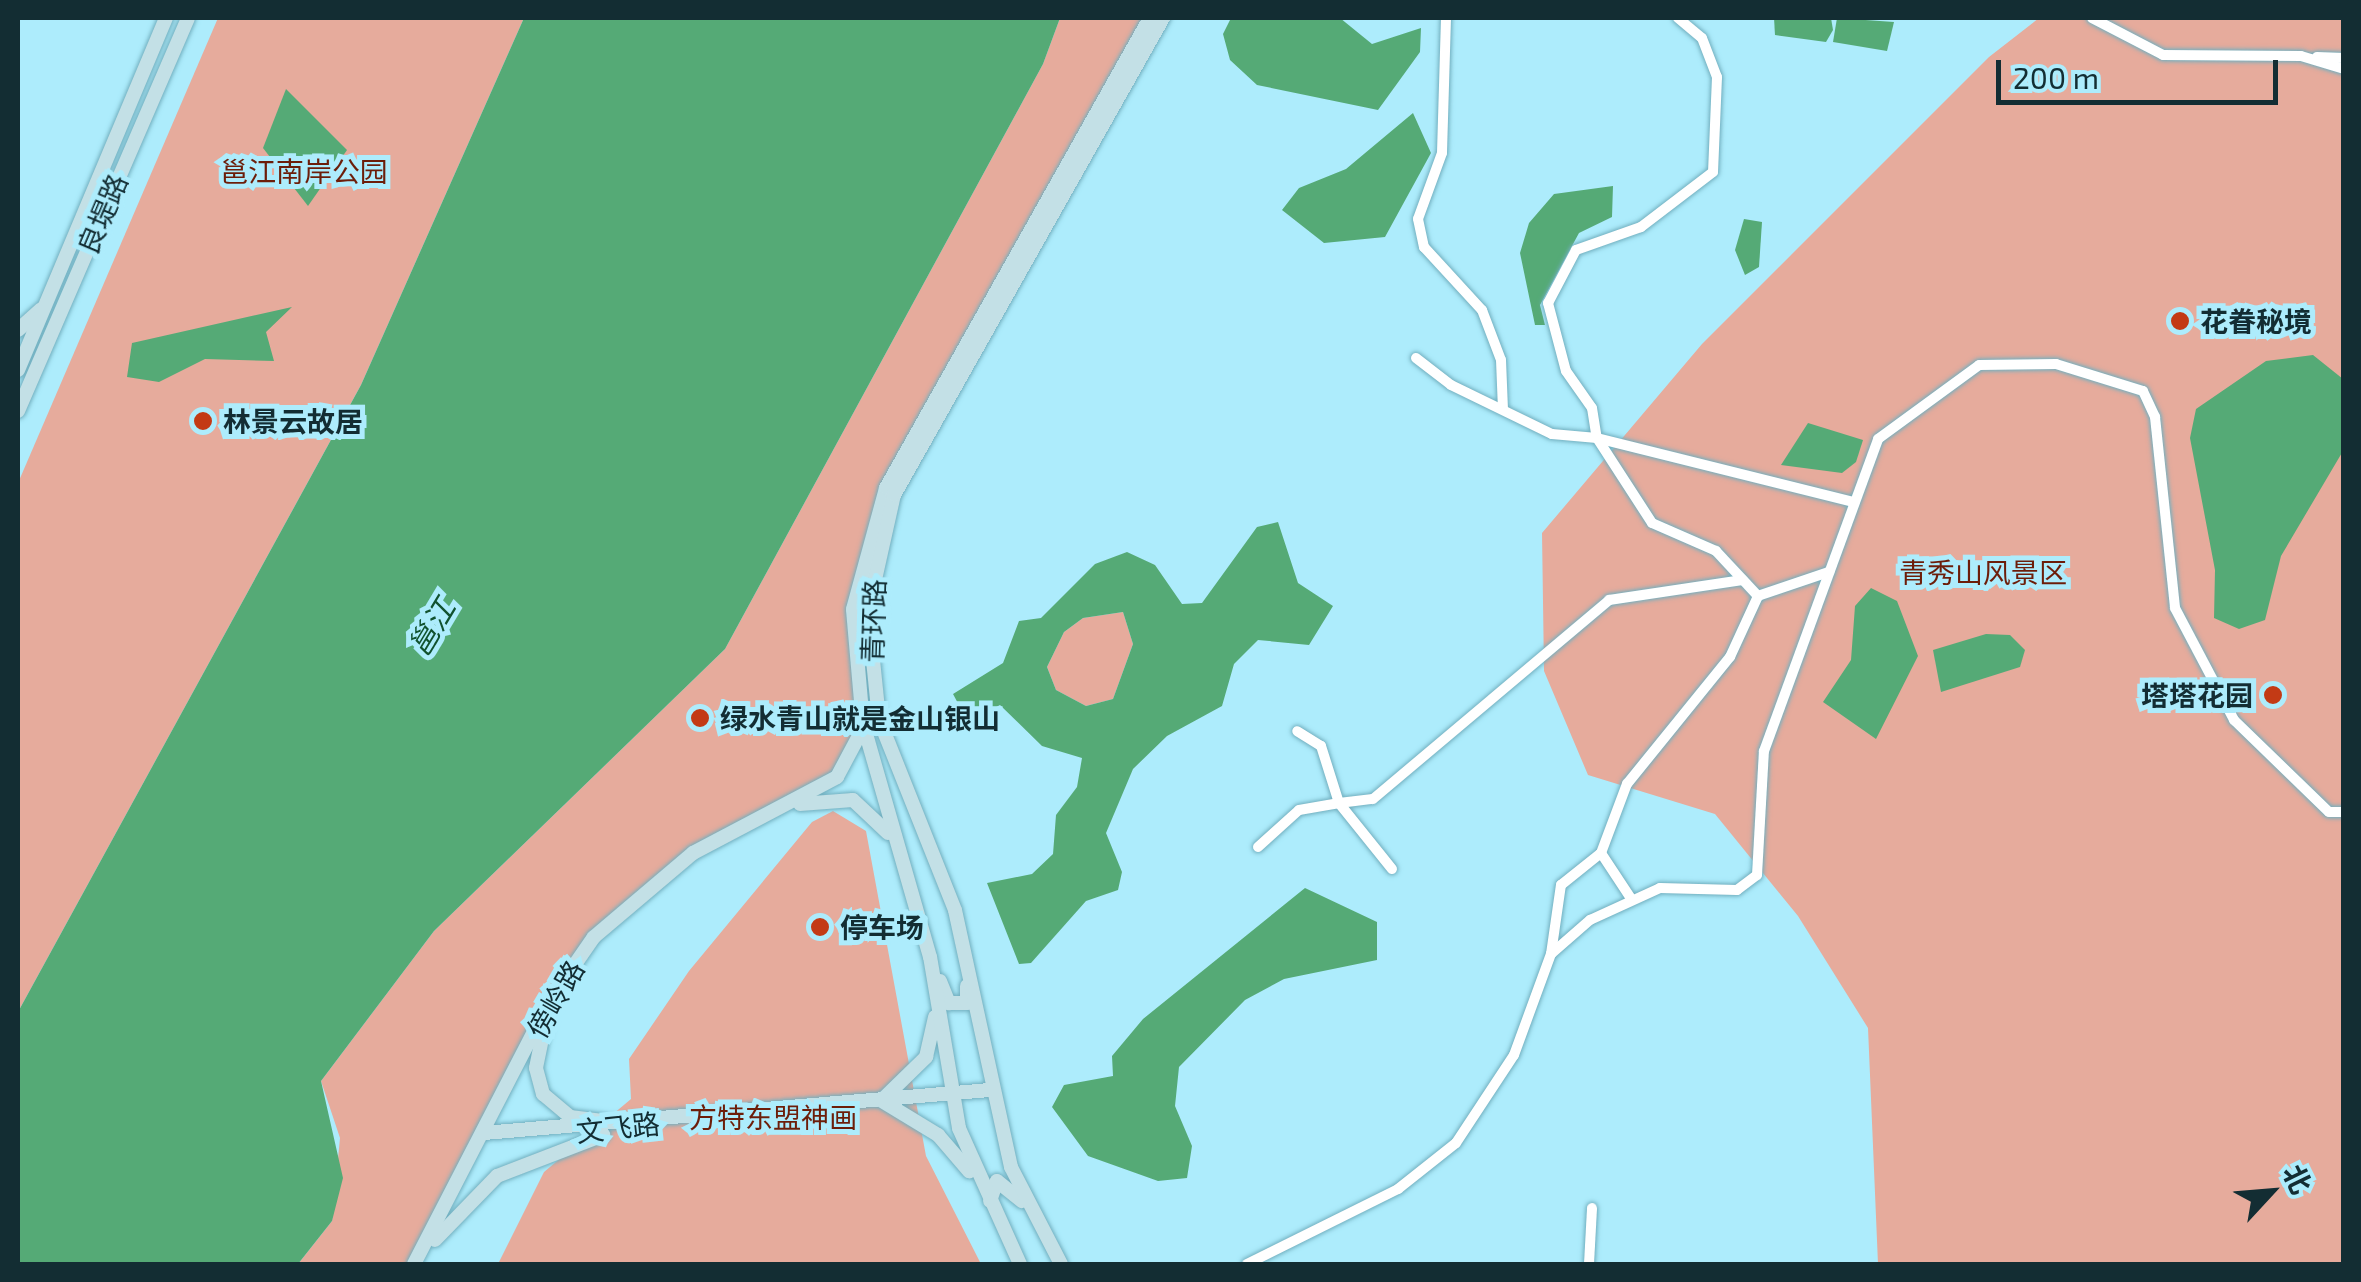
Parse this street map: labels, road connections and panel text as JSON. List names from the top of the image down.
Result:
{
  "streets": {
    "main road": [
      "良堤路",
      "青环路",
      "傍岭路",
      "文飞路"
    ]
  },
  "crossings": [
    ["青环路", "文飞路"],
    ["傍岭路", "文飞路"]
  ],
  "water": ["邕江"],
  "parks": ["邕江南岸公园", "青秀山风景区", "方特东盟神画"],
  "places": [
    "花眷秘境",
    "林景云故居",
    "塔塔花园",
    "绿水青山就是金山银山",
    "停车场"
  ],
  "scale_bar": "200 m",
  "north": "top right"
}
